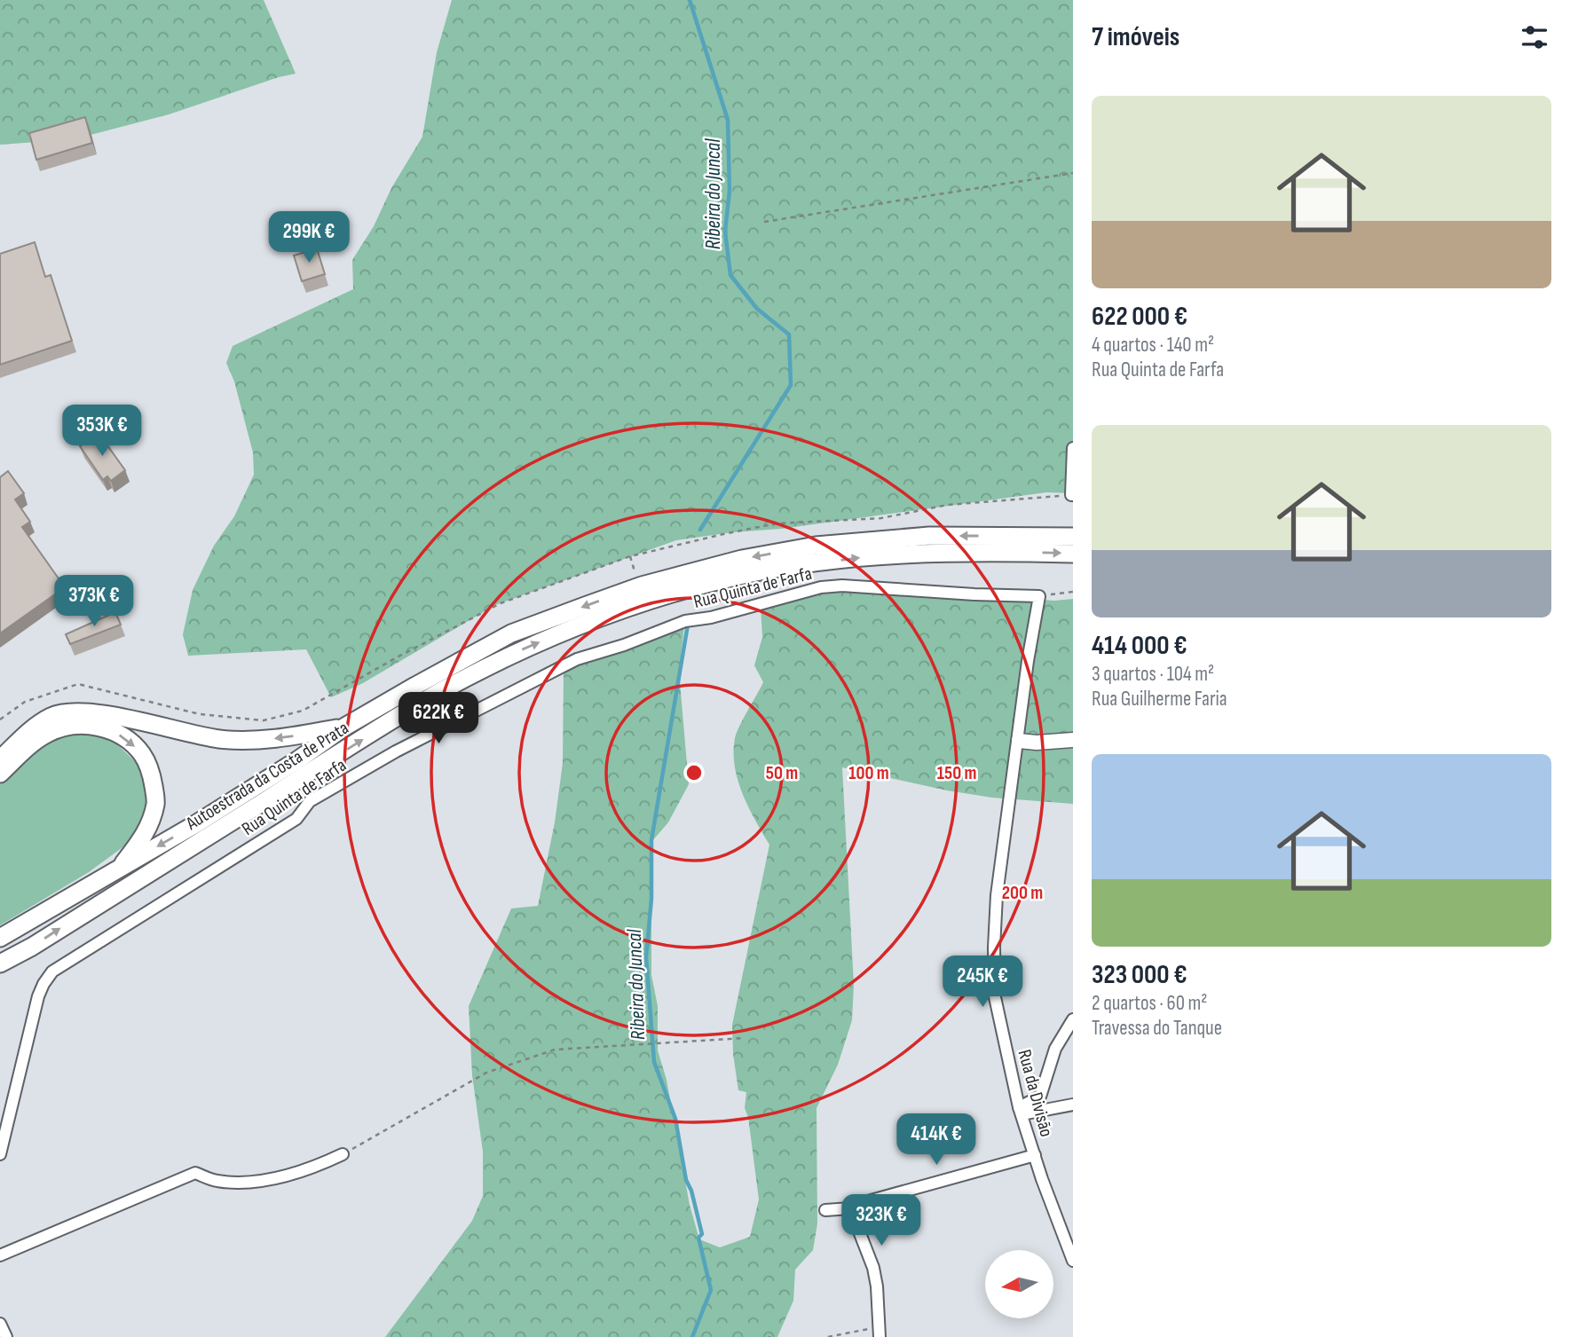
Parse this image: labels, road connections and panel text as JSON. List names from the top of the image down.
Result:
{
  "streets": {
    "highway": ["Autoestrada da Costa de Prata"],
    "street": ["Rua Quinta de Farfa", "Rua da Divisão"]
  },
  "crossings": [
    ["Rua Quinta de Farfa", "Rua da Divisão"]
  ],
  "water": ["Ribeira do Juncal"],
  "north": "left",
  "page": {
    "heading": "7 imóveis",
    "list": [
      {
        "name": "622 000 €",
        "note": "4 quartos · 140 m² · Rua Quinta de Farfa"
      },
      {
        "name": "414 000 €",
        "note": "3 quartos · 104 m² · Rua Guilherme Faria"
      },
      {
        "name": "323 000 €",
        "note": "2 quartos · 60 m² · Travessa do Tanque"
      }
    ],
    "price": [
      "299K €",
      "353K €",
      "373K €",
      "622K €",
      "245K €",
      "414K €",
      "323K €"
    ]
  },
  "rings": [
    "50 m",
    "100 m",
    "150 m",
    "200 m"
  ]
}
